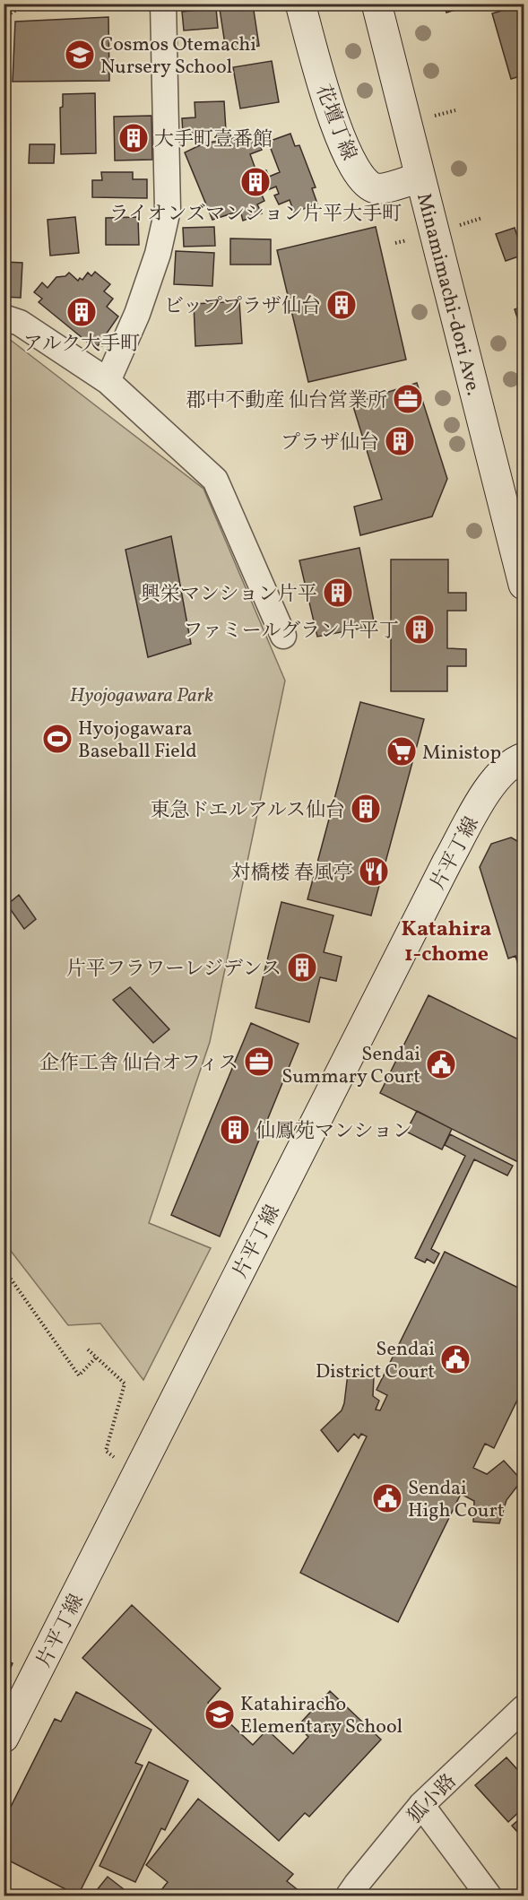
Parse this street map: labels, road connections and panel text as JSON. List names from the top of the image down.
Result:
{
  "streets": {
    "street": [
      "花壇丁線",
      "Minamimachi-dori Ave.",
      "片平丁線",
      "狐小路"
    ]
  },
  "crossings": [
    ["花壇丁線", "Minamimachi-dori Ave."]
  ],
  "districts": ["Katahira 1-chome"],
  "parks": ["Hyojogawara Park"],
  "places": {
    "school or university": ["Cosmos Otemachi Nursery School", "Katahiracho Elementary School"],
    "building": [
      "大手町壹番館",
      "ライオンズマンション片平大手町",
      "ビッププラザ仙台",
      "アルク大手町",
      "プラザ仙台",
      "興栄マンション片平",
      "ファミールグラン片平丁",
      "東急ドエルアルス仙台",
      "片平フラワーレジデンス",
      "仙鳳苑マンション"
    ],
    "office": ["郡中不動産 仙台営業所", "企作工舎 仙台オフィス"],
    "sports": ["Hyojogawara Baseball Field"],
    "supermarket": ["Ministop"],
    "restaurant": ["対橋楼 春風亭"],
    "public building": ["Sendai Summary Court", "Sendai District Court", "Sendai High Court"]
  }
}
